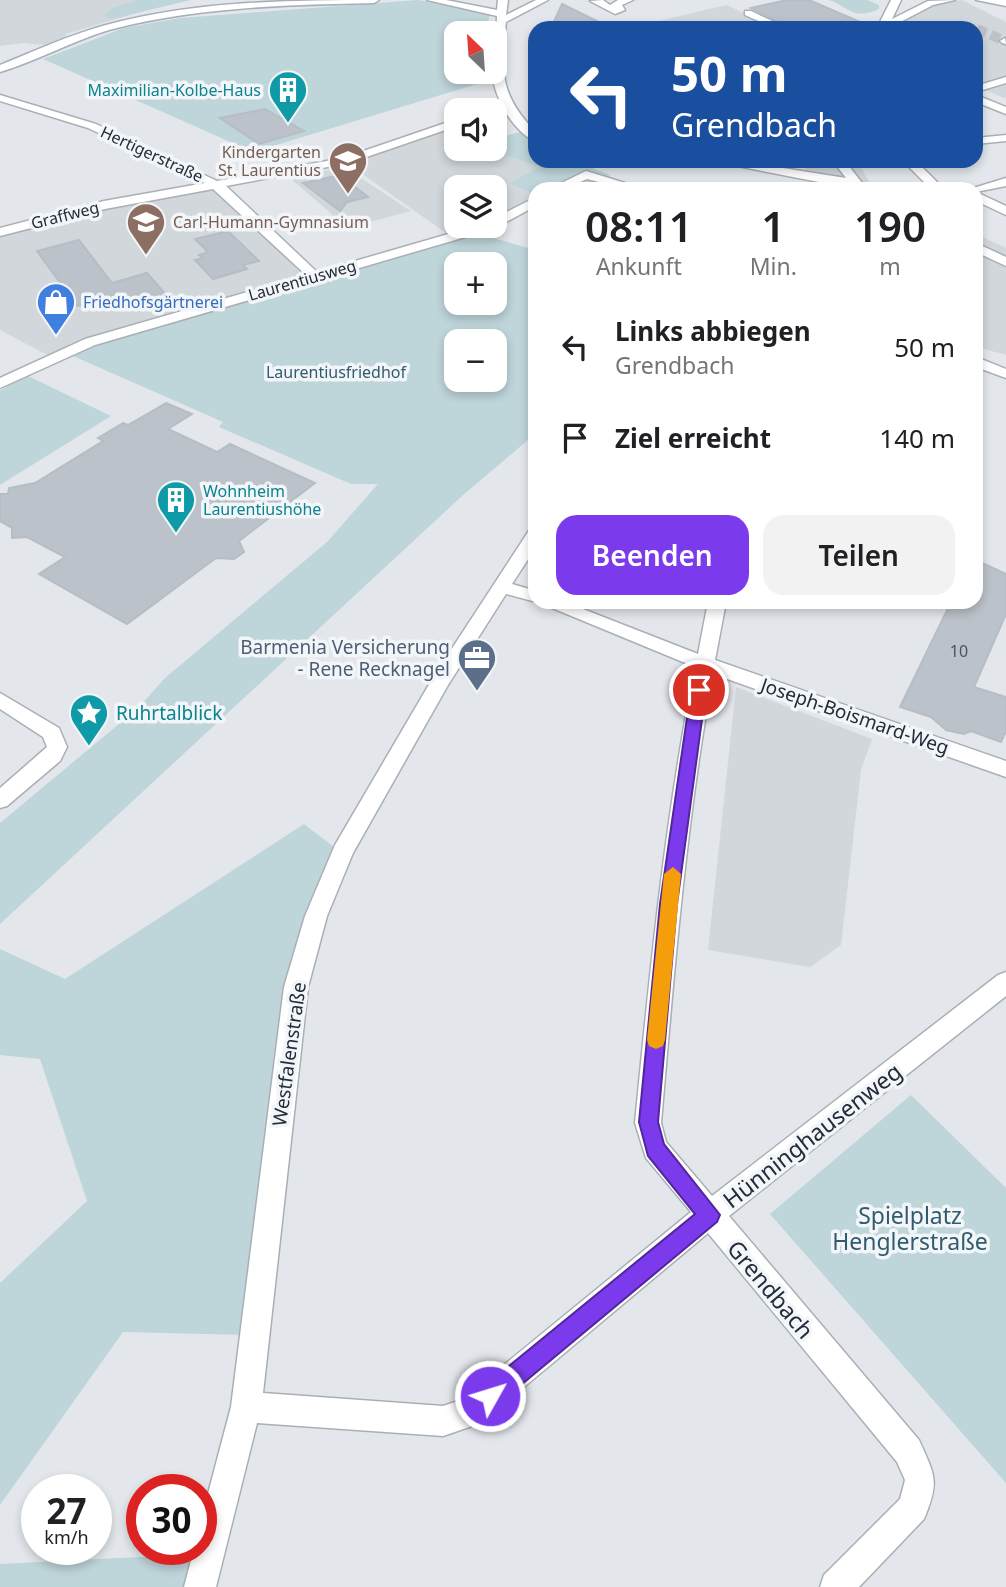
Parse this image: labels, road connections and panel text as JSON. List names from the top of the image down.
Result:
{
  "streets": {
    "street": [
      "Hertigerstraße",
      "Graffweg",
      "Laurentiusweg",
      "Joseph-Boismard-Weg",
      "Westfalenstraße",
      "Hünninghausenweg",
      "Grendbach"
    ]
  },
  "crossings": [
    ["Hertigerstraße", "Graffweg"],
    ["Hertigerstraße", "Laurentiusweg"],
    ["Joseph-Boismard-Weg", "Grendbach"],
    ["Westfalenstraße", "Hünninghausenweg"],
    ["Hünninghausenweg", "Grendbach"]
  ],
  "parks": ["Laurentiusfriedhof", "Spielplatz Henglerstraße"],
  "places": {
    "building": ["Maximilian-Kolbe-Haus", "Wohnheim Laurentiushöhe"],
    "school or university": ["Kindergarten St. Laurentius", "Carl-Humann-Gymnasium"],
    "shop": ["Friedhofsgärtnerei"],
    "office": ["Barmenia Versicherung - Rene Recknagel"],
    "place": ["Ruhrtalblick"]
  },
  "house_numbers": ["10"],
  "north": "top left",
  "page": {
    "map_buttons": ["+", "−"],
    "turn": ["50 m", "Grendbach"],
    "eta": [
      "08:11",
      "Ankunft",
      "1",
      "Min.",
      "190",
      "m"
    ],
    "list": [
      {
        "name": "Links abbiegen",
        "note": "Grendbach",
        "value": "50 m"
      },
      {
        "name": "Ziel erreicht",
        "value": "140 m"
      }
    ],
    "buttons": ["Beenden", "Teilen"],
    "speed": "27 km/h",
    "limit": "30"
  }
}
